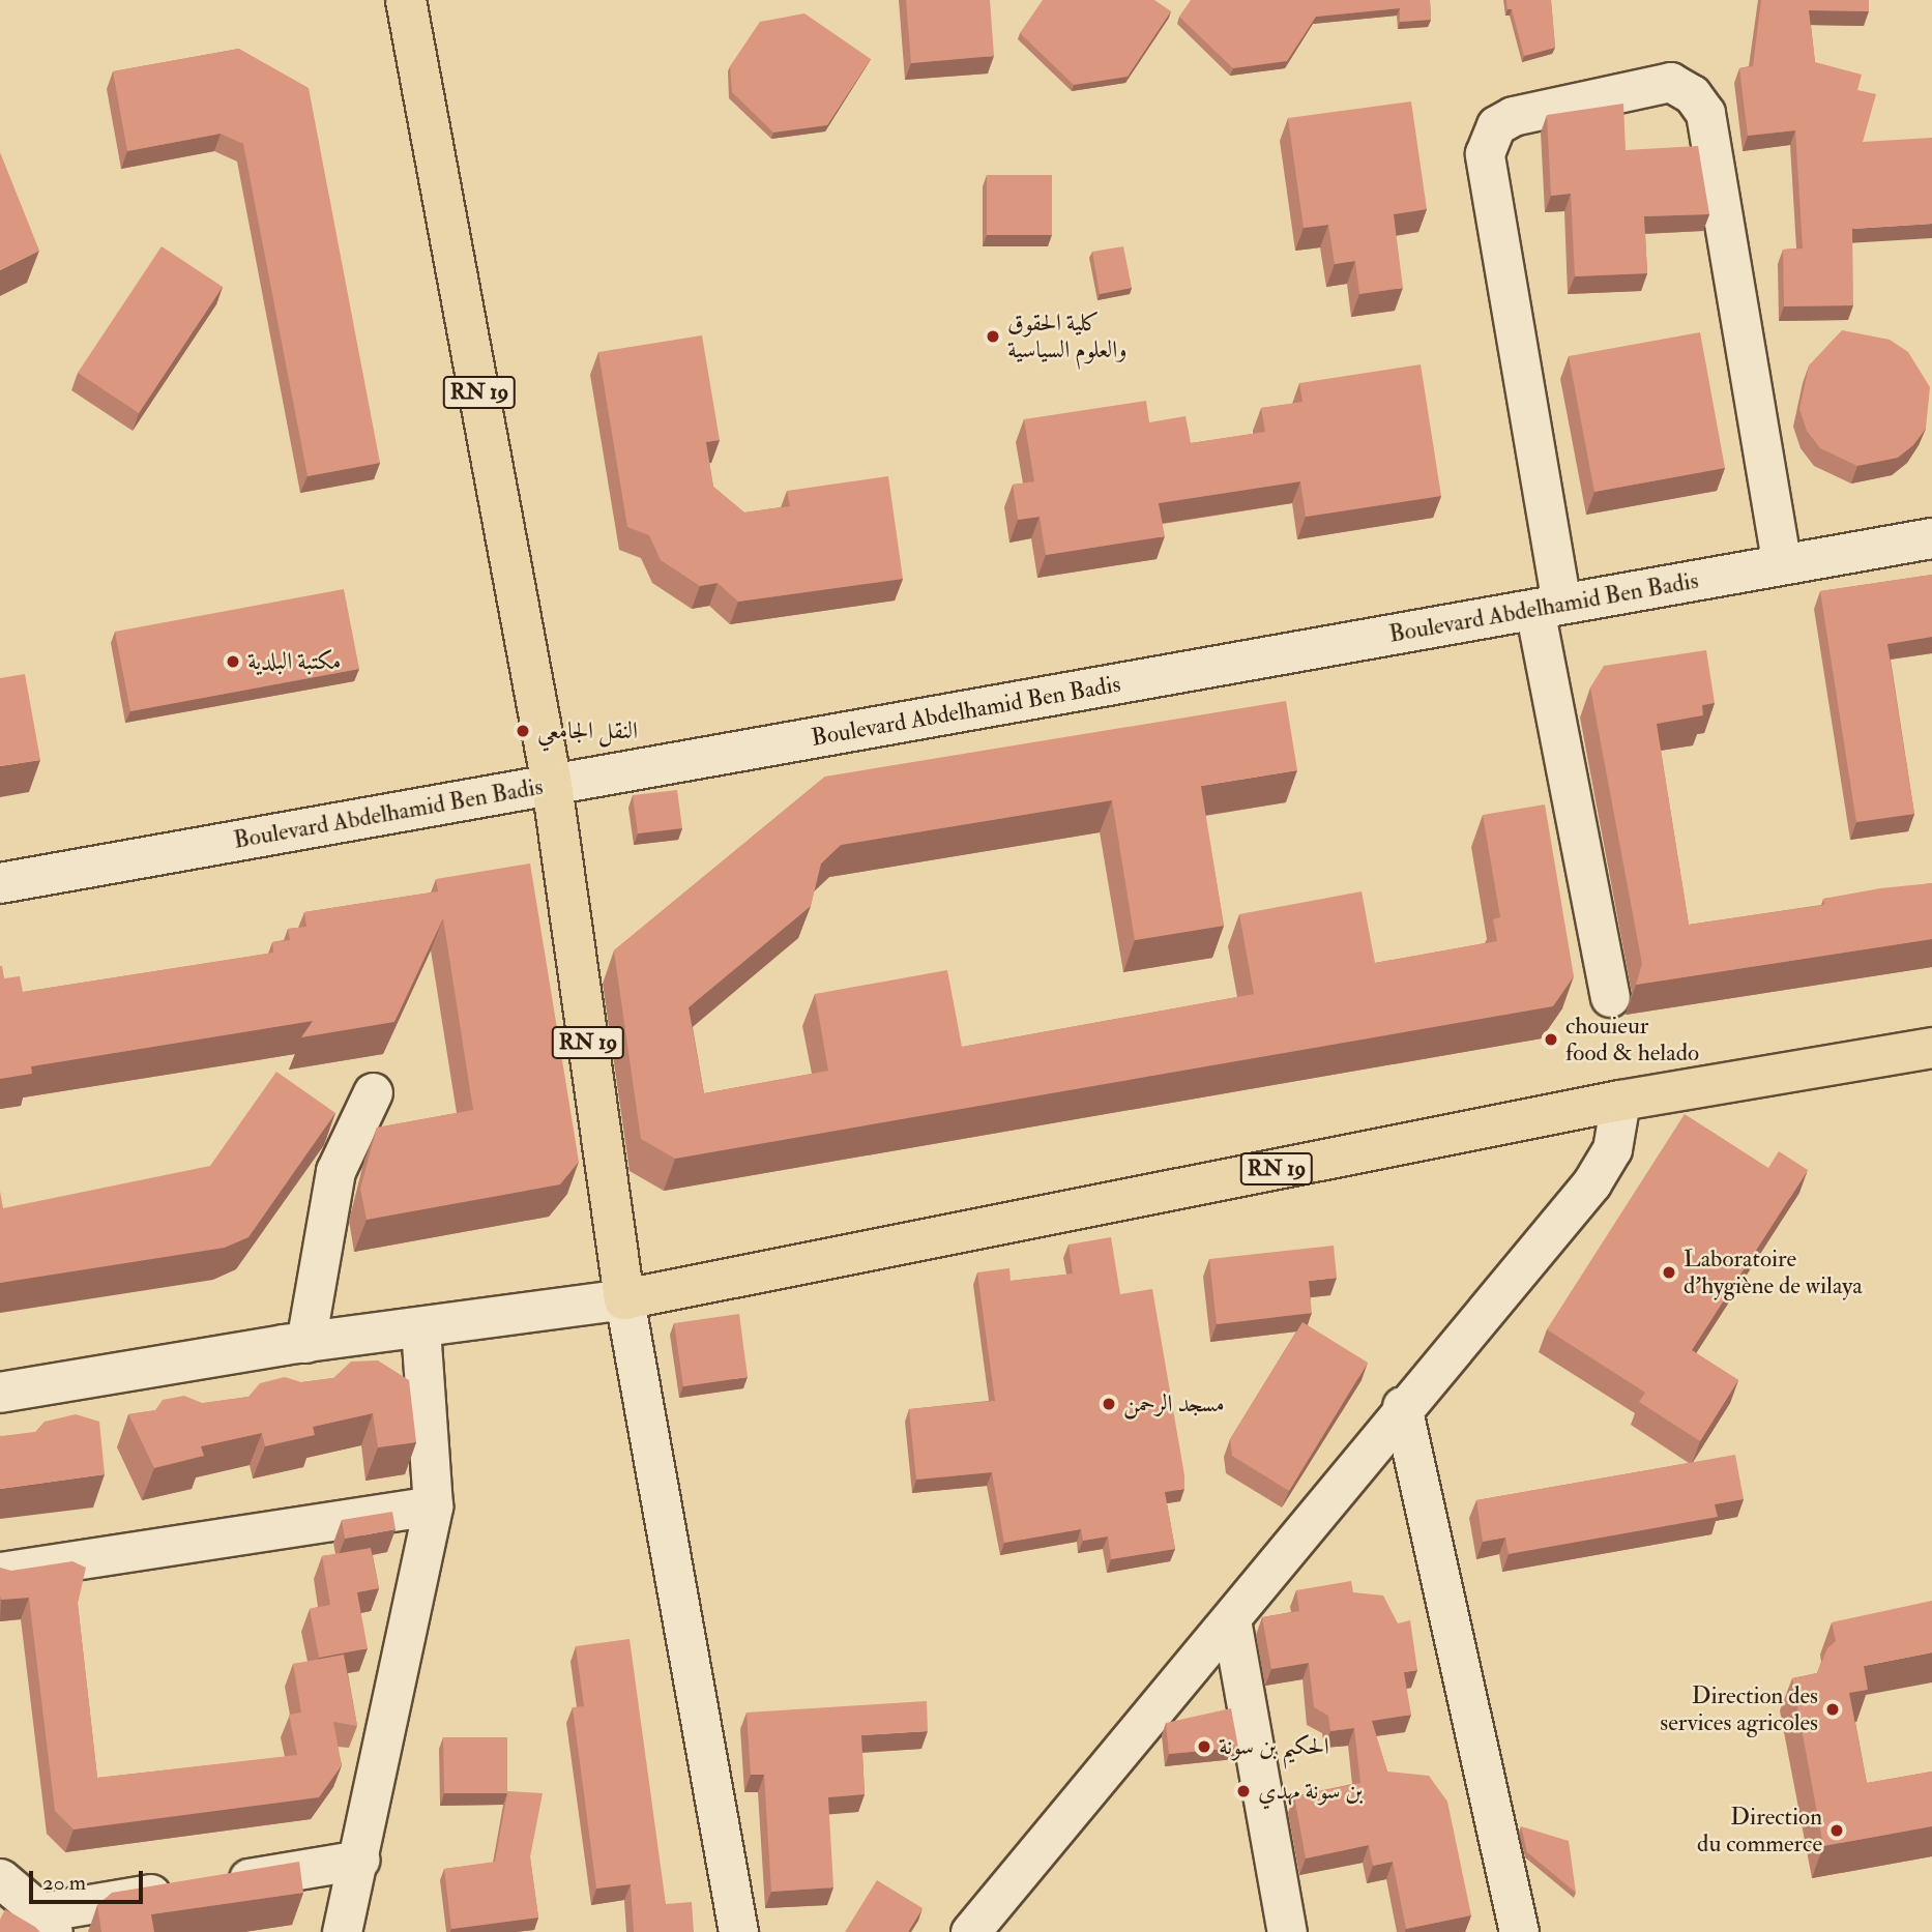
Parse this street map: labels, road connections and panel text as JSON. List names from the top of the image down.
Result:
{
  "streets": {
    "main road": ["RN 19", "Boulevard Abdelhamid Ben Badis"]
  },
  "crossings": [
    ["RN 19", "Boulevard Abdelhamid Ben Badis"]
  ],
  "places": [
    "كلية الحقوق والعلوم السياسية",
    "مكتبة البلدية",
    "النقل الجامعي",
    "chouieur food & helado",
    "Laboratoire d'hygiène de wilaya",
    "مسجد الرحمن",
    "Direction des services agricoles",
    "الحكيم بن سونة",
    "بن سونة مهدي",
    "Direction du commerce"
  ],
  "scale_bar": "20 m"
}
